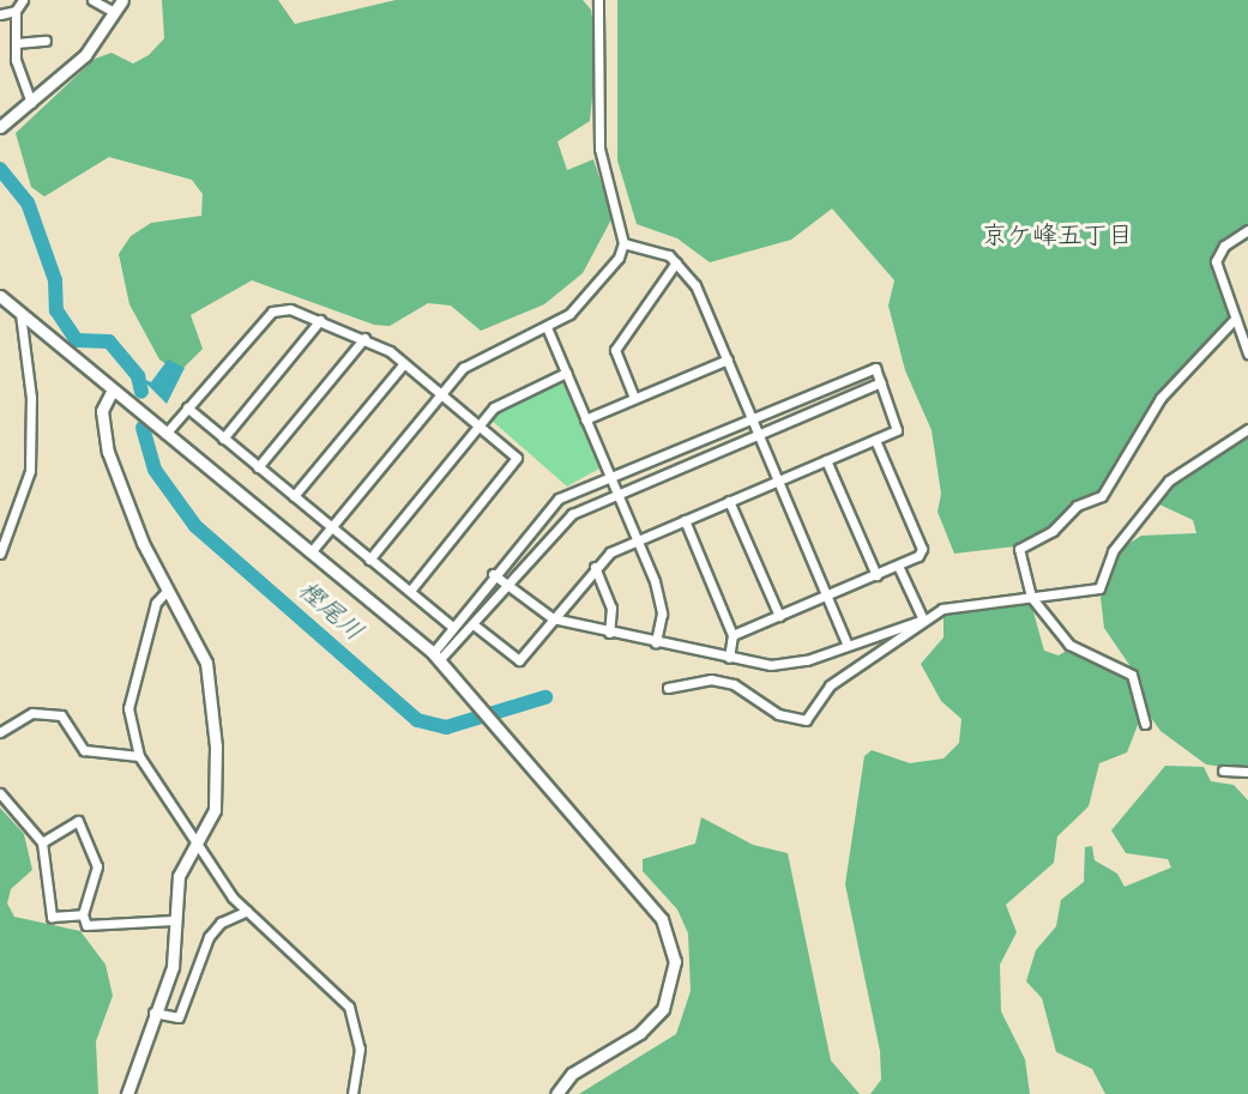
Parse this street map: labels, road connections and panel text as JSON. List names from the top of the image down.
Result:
{
  "districts": ["京ケ峰五丁目"],
  "water": ["樫尾川"]
}
